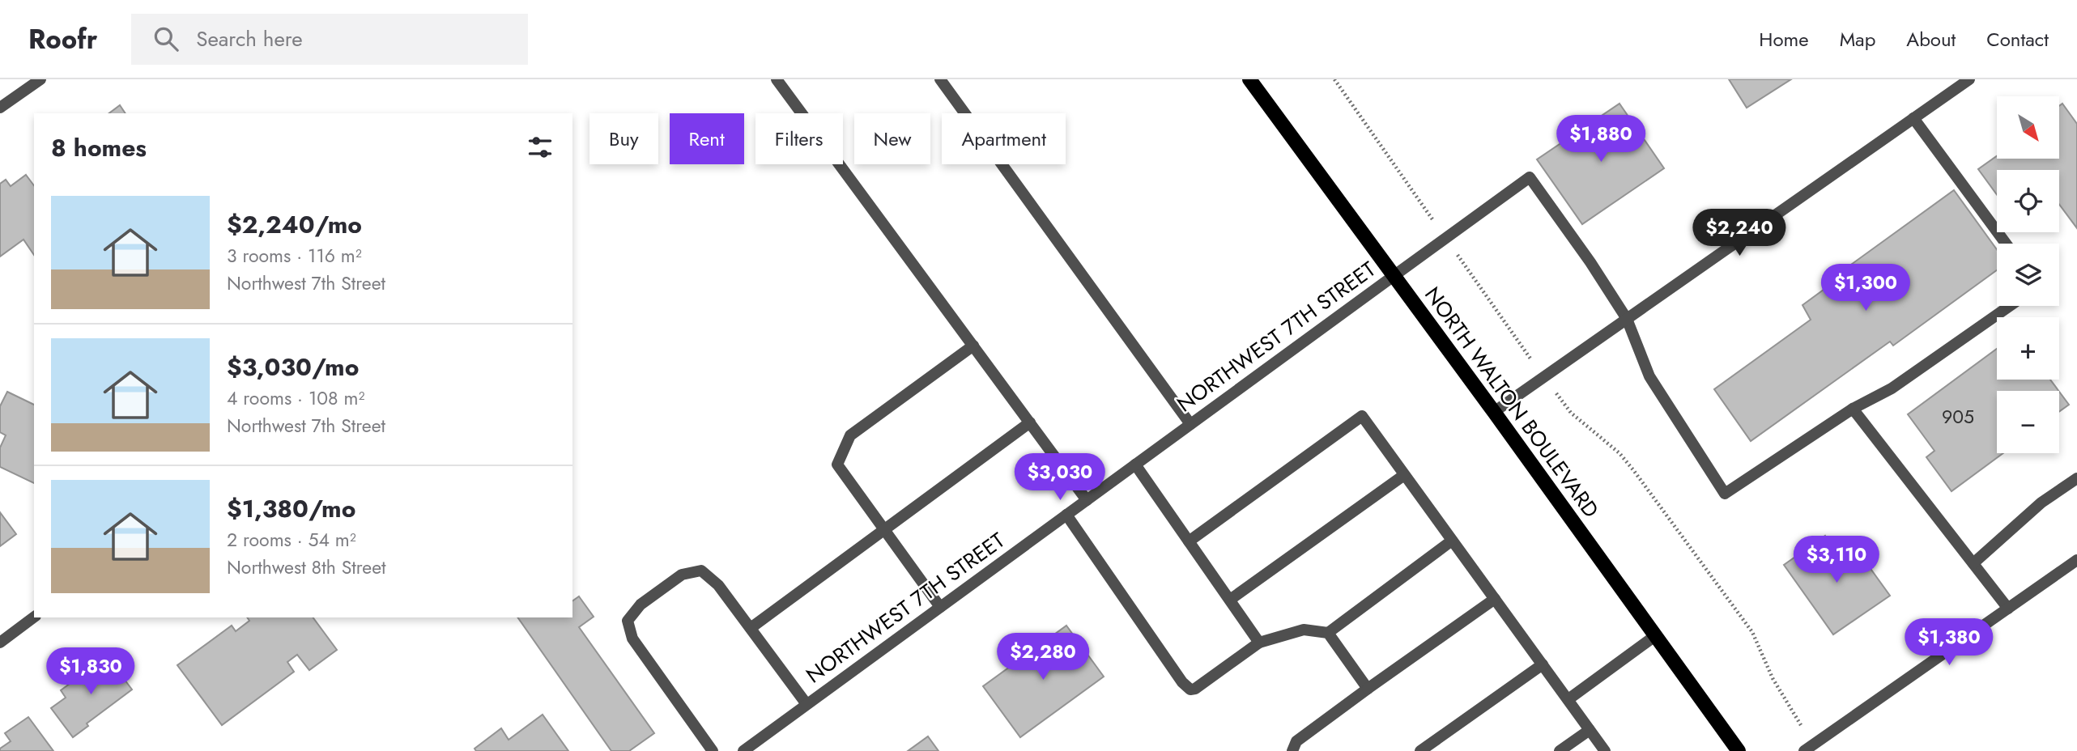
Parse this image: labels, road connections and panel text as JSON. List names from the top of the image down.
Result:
{
  "streets": {
    "main road": ["NORTH WALTON BOULEVARD"],
    "street": ["NORTHWEST 7TH STREET"]
  },
  "crossings": [
    ["NORTHWEST 7TH STREET", "NORTH WALTON BOULEVARD"]
  ],
  "house_numbers": ["905"],
  "north": "bottom right",
  "page": {
    "header": "Roofr",
    "search": "Search here",
    "nav": [
      "Home",
      "Map",
      "About",
      "Contact"
    ],
    "map_buttons": ["+", "−"],
    "chip": [
      "Buy",
      "Rent",
      "Filters",
      "New",
      "Apartment"
    ],
    "heading": "8 homes",
    "price": [
      "$1,880",
      "$2,240",
      "$1,300",
      "$3,030",
      "$3,110",
      "$1,380",
      "$2,280",
      "$1,830"
    ],
    "list": [
      {
        "name": "$2,240/mo",
        "note": "3 rooms · 116 m² · Northwest 7th Street"
      },
      {
        "name": "$3,030/mo",
        "note": "4 rooms · 108 m² · Northwest 7th Street"
      },
      {
        "name": "$1,380/mo",
        "note": "2 rooms · 54 m² · Northwest 8th Street"
      }
    ]
  }
}
